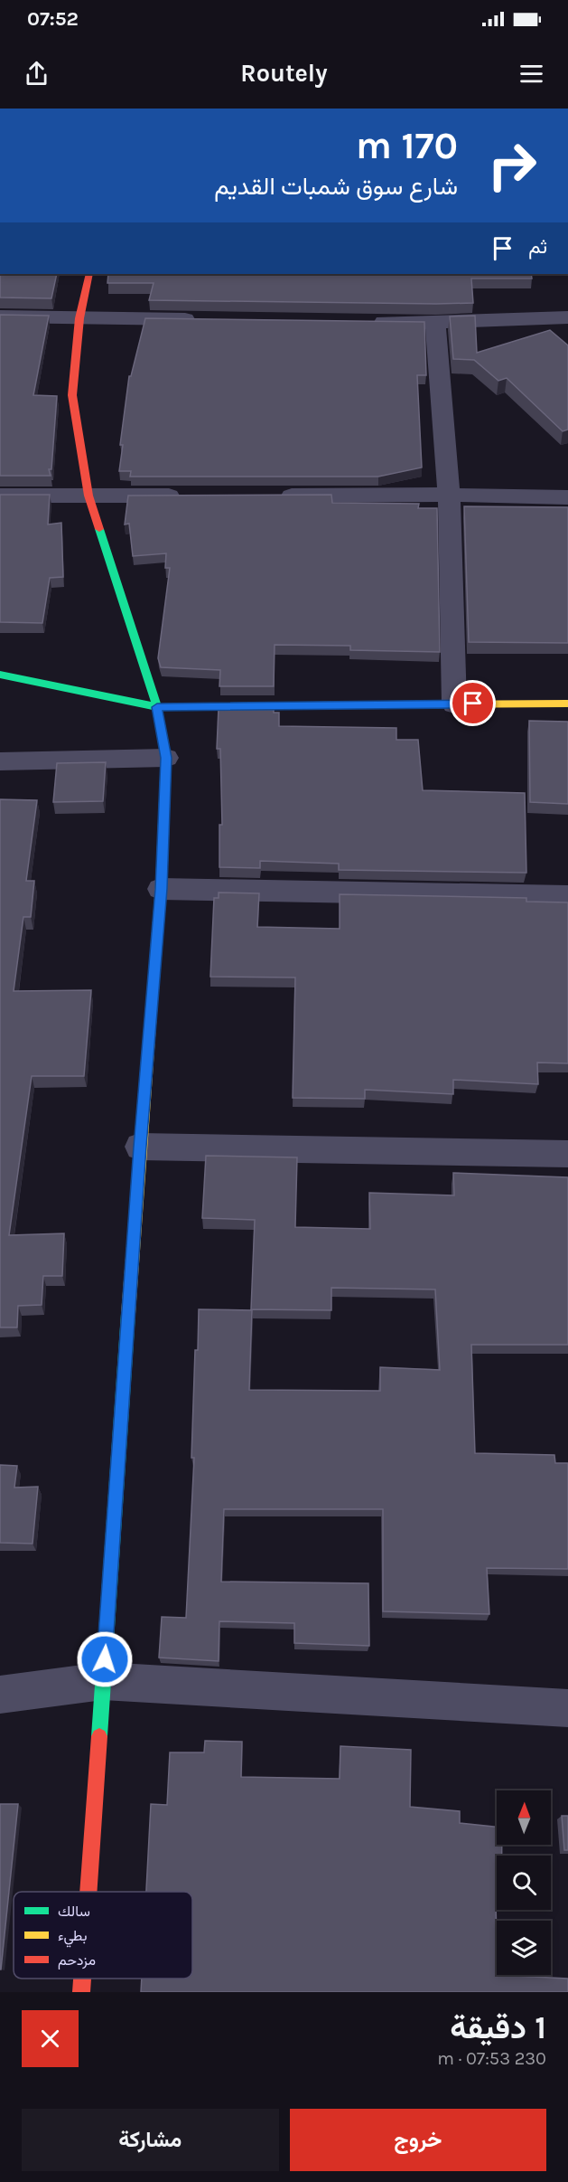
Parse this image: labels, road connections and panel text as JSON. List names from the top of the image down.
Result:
{
  "legend": ["سالك", "بطيء", "مزدحم"],
  "north": "top",
  "page": {
    "status": "07:52",
    "header": "Routely",
    "turn": ["170 m", "شارع سوق شمبات القديم"],
    "then": "ثم",
    "heading": ["1 دقيقة", "230 m · 07:53"],
    "buttons": ["خروج", "مشاركة"]
  }
}
